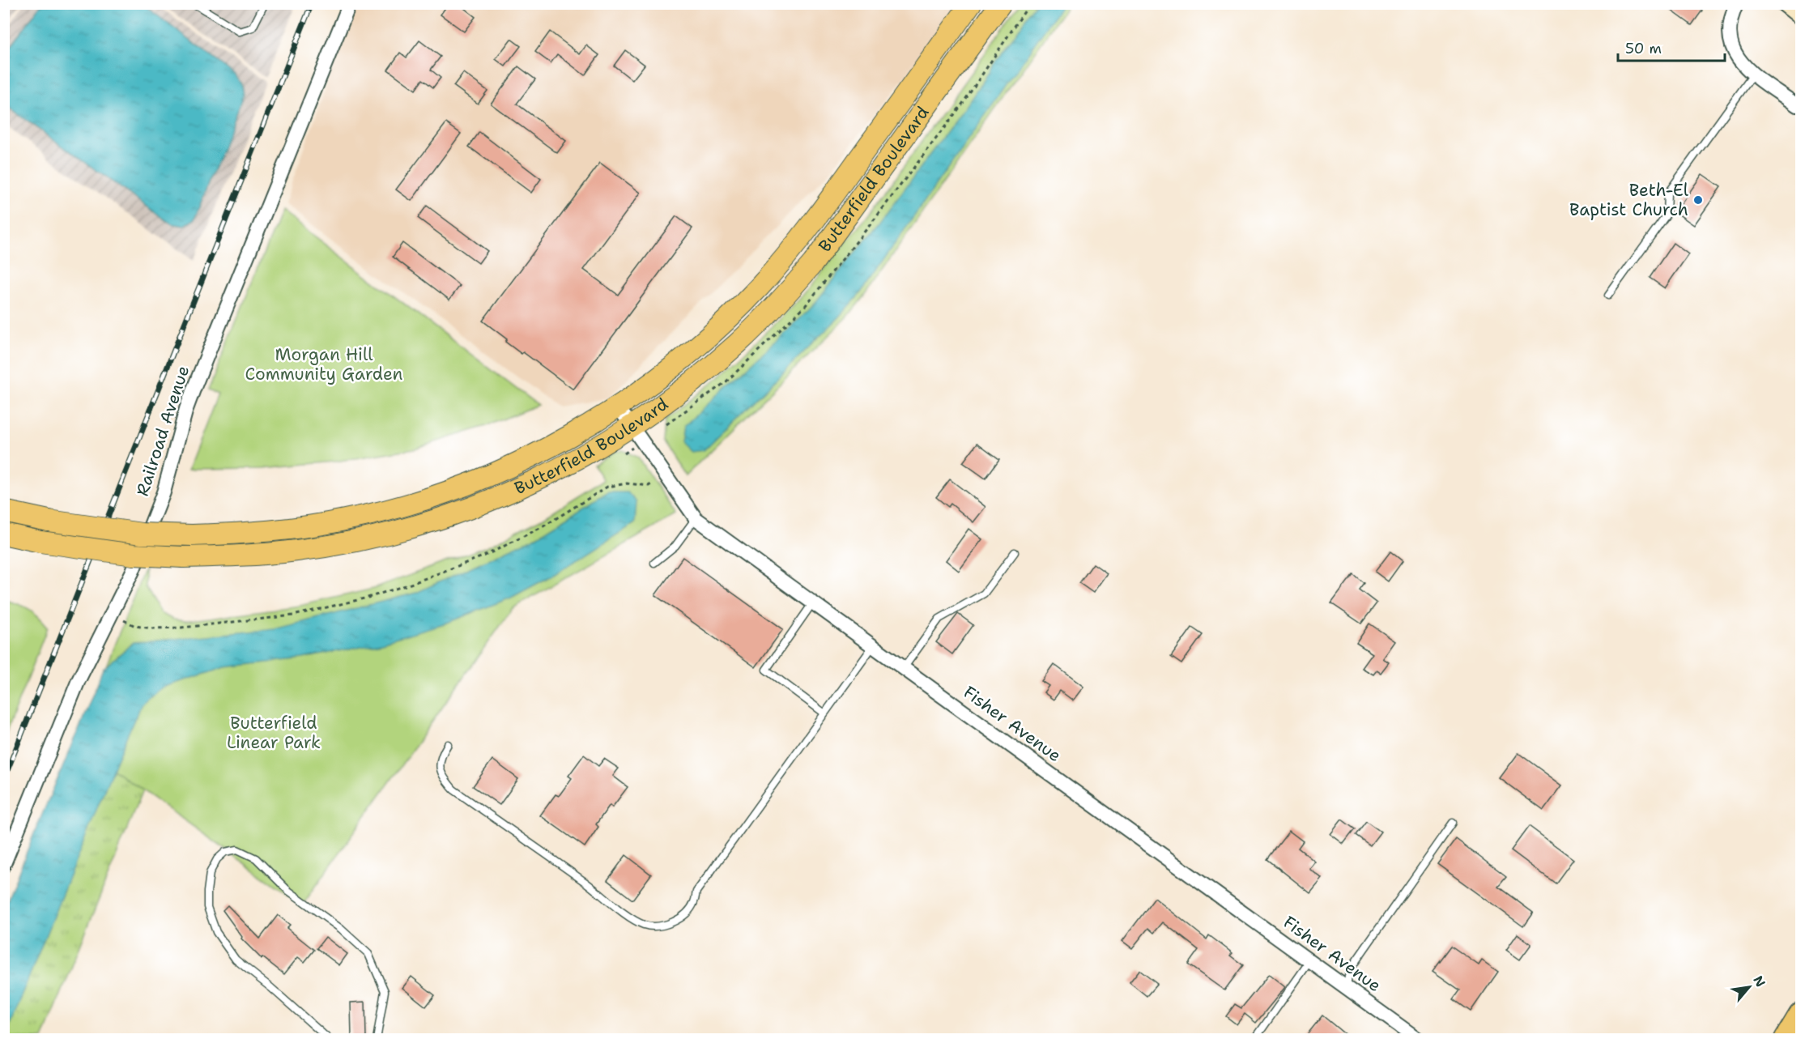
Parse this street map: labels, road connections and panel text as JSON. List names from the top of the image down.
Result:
{
  "streets": {
    "main road": ["Butterfield Boulevard"],
    "street": ["Railroad Avenue", "Fisher Avenue"]
  },
  "crossings": [
    ["Butterfield Boulevard", "Fisher Avenue"]
  ],
  "parks": ["Morgan Hill Community Garden", "Butterfield Linear Park"],
  "places": ["Beth-El Baptist Church"],
  "scale_bar": "50 m",
  "north": "top right"
}
